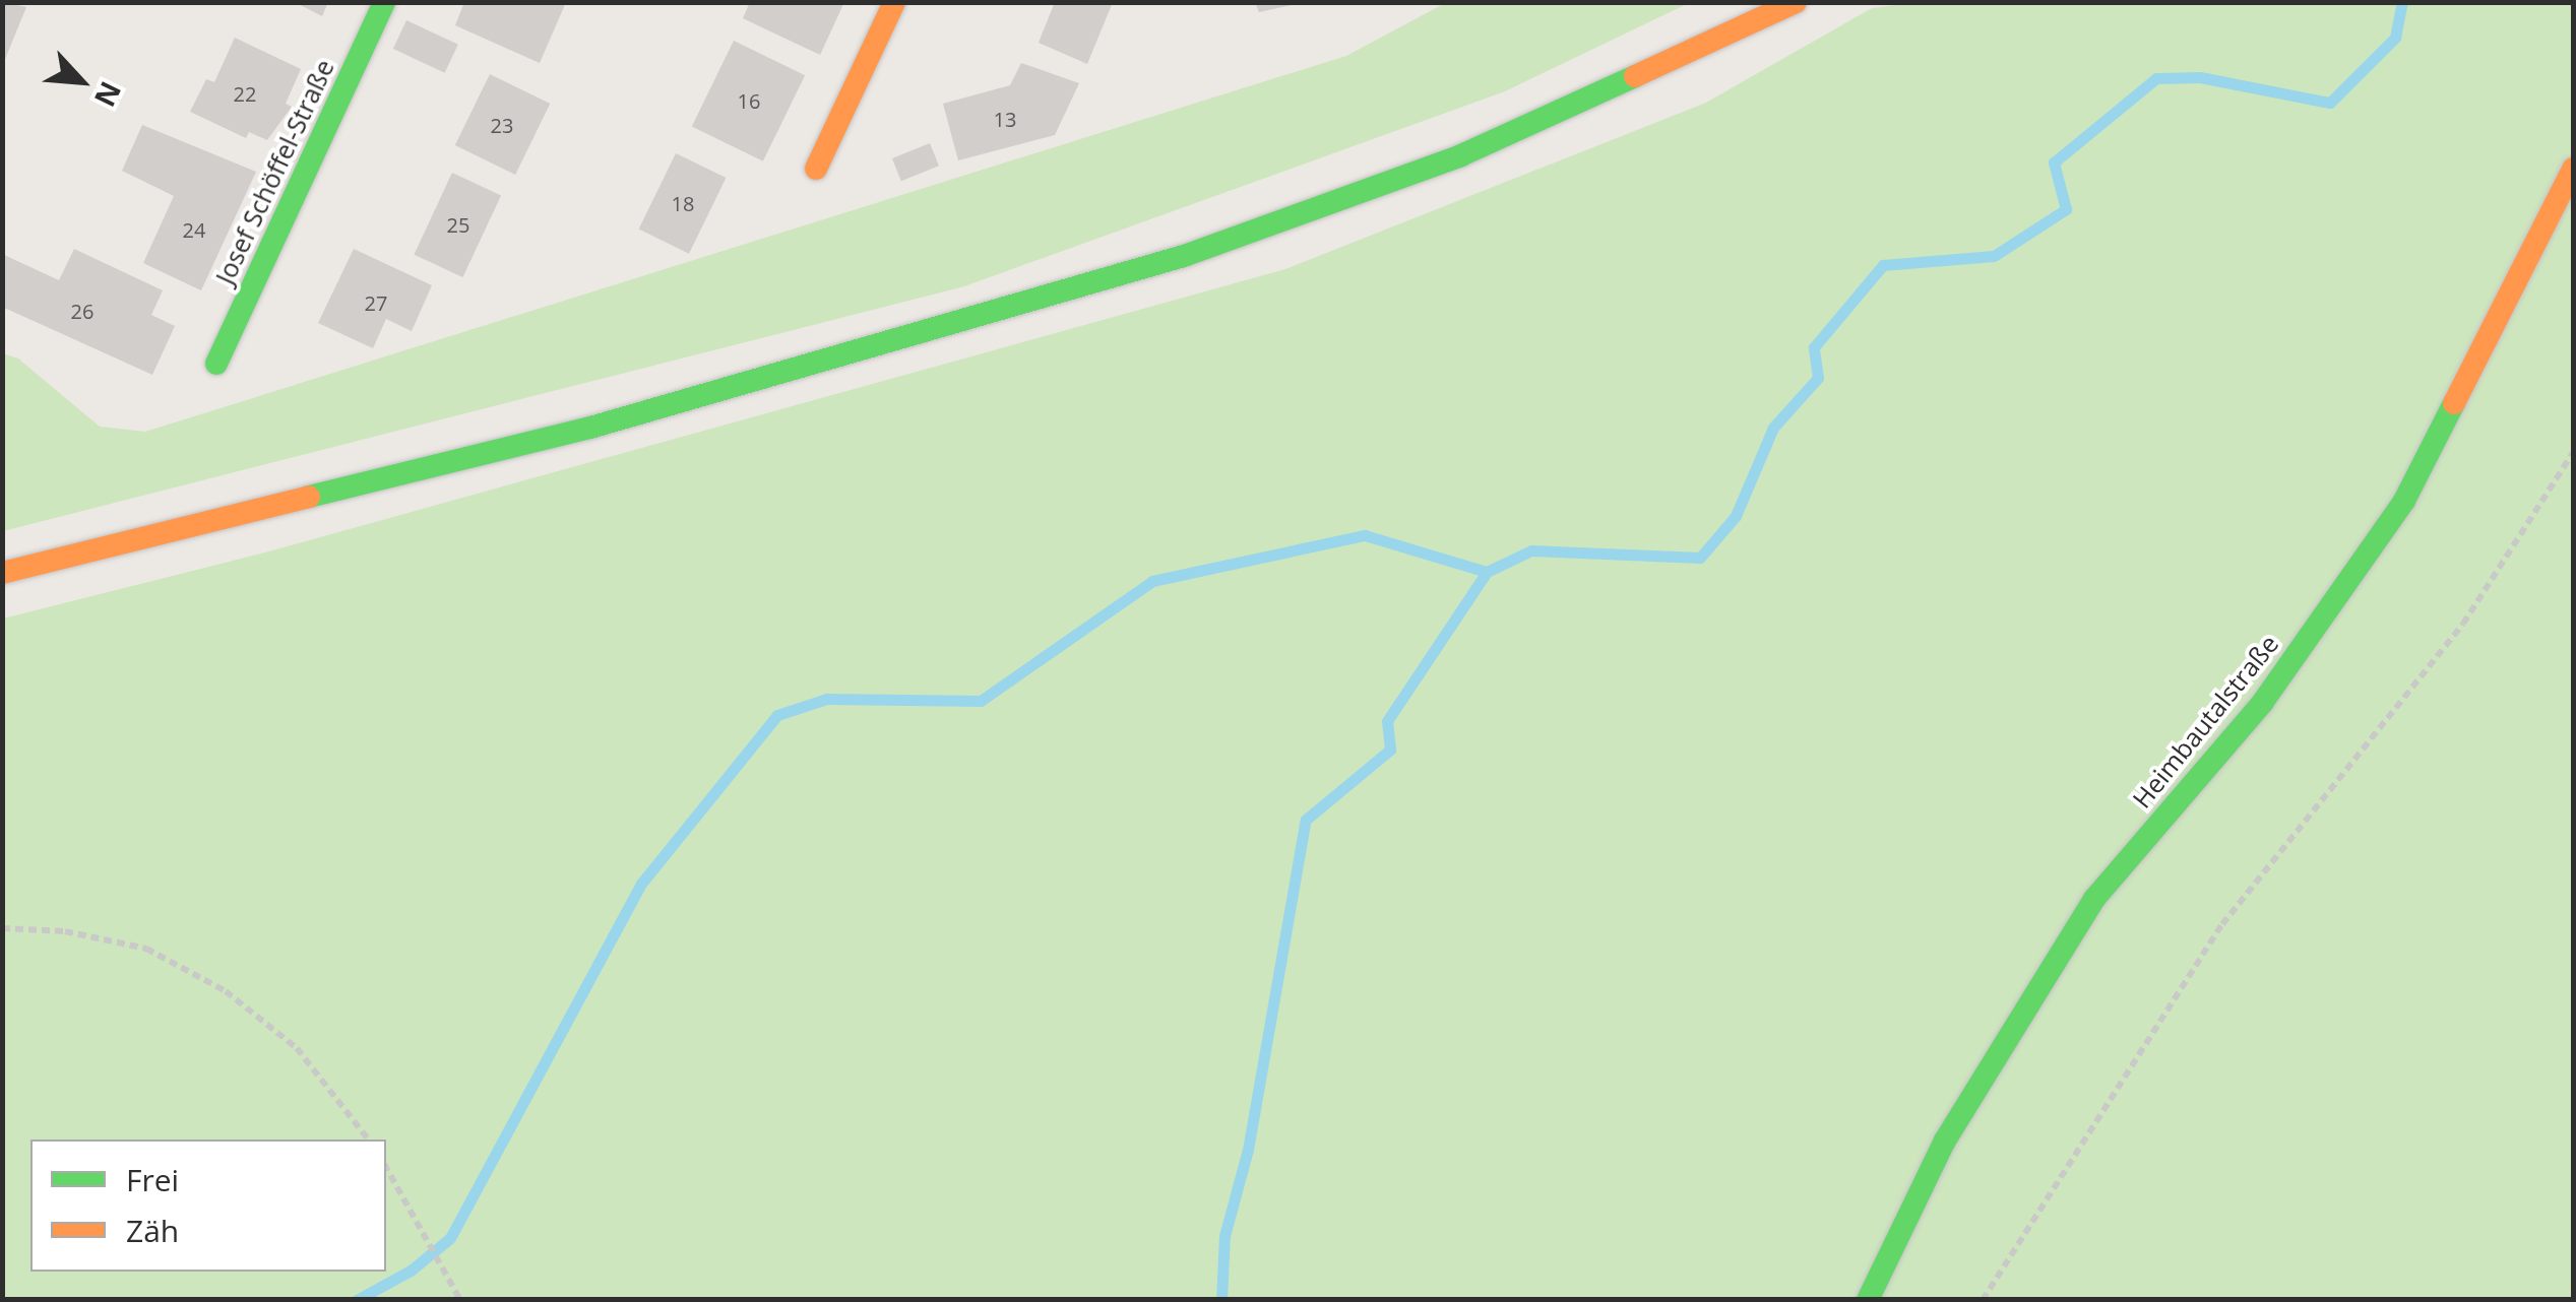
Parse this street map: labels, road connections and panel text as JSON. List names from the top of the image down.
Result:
{
  "streets": {
    "street": ["Josef Schöffel-Straße", "Heimbautalstraße"]
  },
  "house_numbers": [
    "22",
    "16",
    "13",
    "23",
    "18",
    "25",
    "24",
    "27",
    "26"
  ],
  "legend": ["Frei", "Zäh"],
  "north": "bottom right"
}
